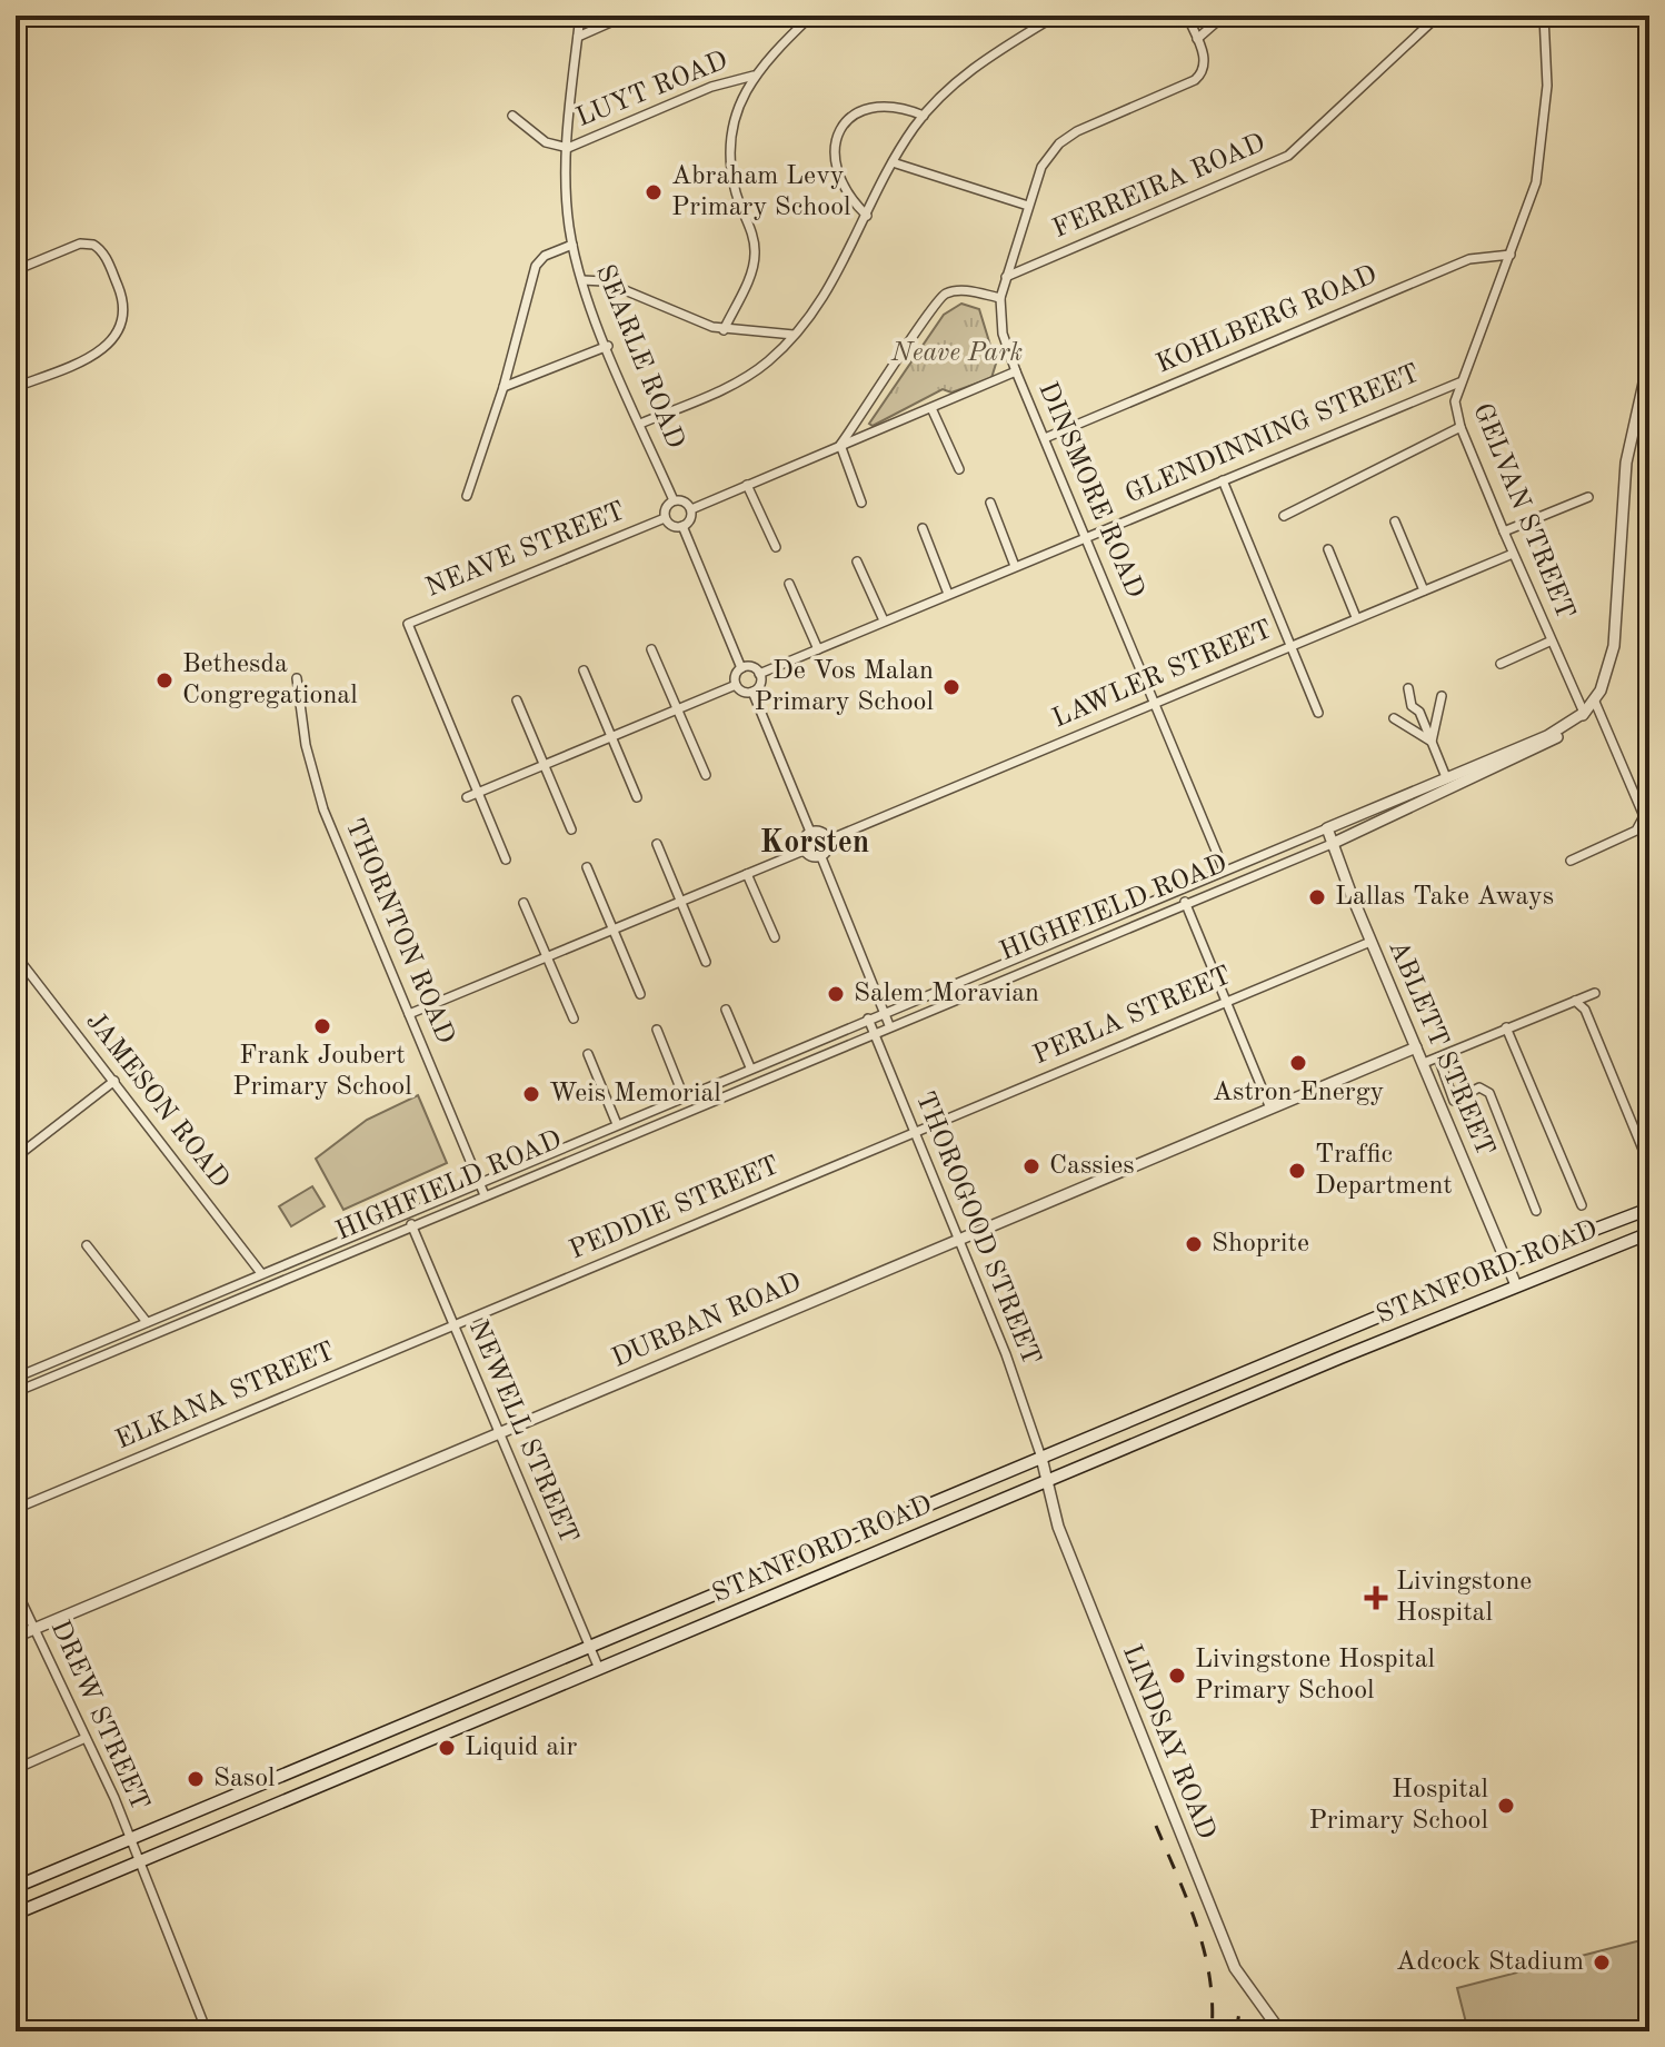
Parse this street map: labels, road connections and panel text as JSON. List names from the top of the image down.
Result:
{
  "streets": {
    "main road": ["STANFORD ROAD"],
    "street": [
      "LUYT ROAD",
      "FERREIRA ROAD",
      "KOHLBERG ROAD",
      "SEARLE ROAD",
      "GLENDINNING STREET",
      "DINSMORE ROAD",
      "GELVAN STREET",
      "NEAVE STREET",
      "LAWLER STREET",
      "HIGHFIELD ROAD",
      "THORNTON ROAD",
      "PERLA STREET",
      "ABLETT STREET",
      "JAMESON ROAD",
      "PEDDIE STREET",
      "THOROGOOD STREET",
      "DURBAN ROAD",
      "ELKANA STREET",
      "NEWELL STREET",
      "DREW STREET",
      "LINDSAY ROAD"
    ]
  },
  "crossings": [
    ["LUYT ROAD", "SEARLE ROAD"],
    ["FERREIRA ROAD", "DINSMORE ROAD"],
    ["KOHLBERG ROAD", "DINSMORE ROAD"],
    ["KOHLBERG ROAD", "GELVAN STREET"],
    ["SEARLE ROAD", "NEAVE STREET"],
    ["GLENDINNING STREET", "DINSMORE ROAD"],
    ["GLENDINNING STREET", "GELVAN STREET"],
    ["DINSMORE ROAD", "LAWLER STREET"],
    ["DINSMORE ROAD", "HIGHFIELD ROAD"],
    ["GELVAN STREET", "LAWLER STREET"],
    ["GELVAN STREET", "HIGHFIELD ROAD"],
    ["HIGHFIELD ROAD", "THORNTON ROAD"],
    ["HIGHFIELD ROAD", "ABLETT STREET"],
    ["HIGHFIELD ROAD", "JAMESON ROAD"],
    ["HIGHFIELD ROAD", "THOROGOOD STREET"],
    ["HIGHFIELD ROAD", "NEWELL STREET"],
    ["PERLA STREET", "ABLETT STREET"],
    ["PERLA STREET", "PEDDIE STREET"],
    ["PERLA STREET", "THOROGOOD STREET"],
    ["ABLETT STREET", "STANFORD ROAD"],
    ["ABLETT STREET", "DURBAN ROAD"],
    ["PEDDIE STREET", "THOROGOOD STREET"],
    ["PEDDIE STREET", "ELKANA STREET"],
    ["PEDDIE STREET", "NEWELL STREET"],
    ["THOROGOOD STREET", "STANFORD ROAD"],
    ["THOROGOOD STREET", "DURBAN ROAD"],
    ["THOROGOOD STREET", "LINDSAY ROAD"],
    ["STANFORD ROAD", "NEWELL STREET"],
    ["STANFORD ROAD", "DREW STREET"],
    ["STANFORD ROAD", "LINDSAY ROAD"],
    ["DURBAN ROAD", "NEWELL STREET"],
    ["DURBAN ROAD", "DREW STREET"],
    ["ELKANA STREET", "NEWELL STREET"]
  ],
  "districts": ["Korsten"],
  "parks": ["Neave Park"],
  "places": {
    "other": [
      "Abraham Levy Primary School",
      "Bethesda Congregational",
      "De Vos Malan Primary School",
      "Lallas Take Aways",
      "Salem Moravian",
      "Frank Joubert Primary School",
      "Astron Energy",
      "Weis Memorial",
      "Cassies",
      "Traffic Department",
      "Shoprite",
      "Livingstone Hospital Primary School",
      "Liquid air",
      "Sasol",
      "Hospital Primary School",
      "Adcock Stadium"
    ],
    "health": ["Livingstone Hospital"]
  }
}
